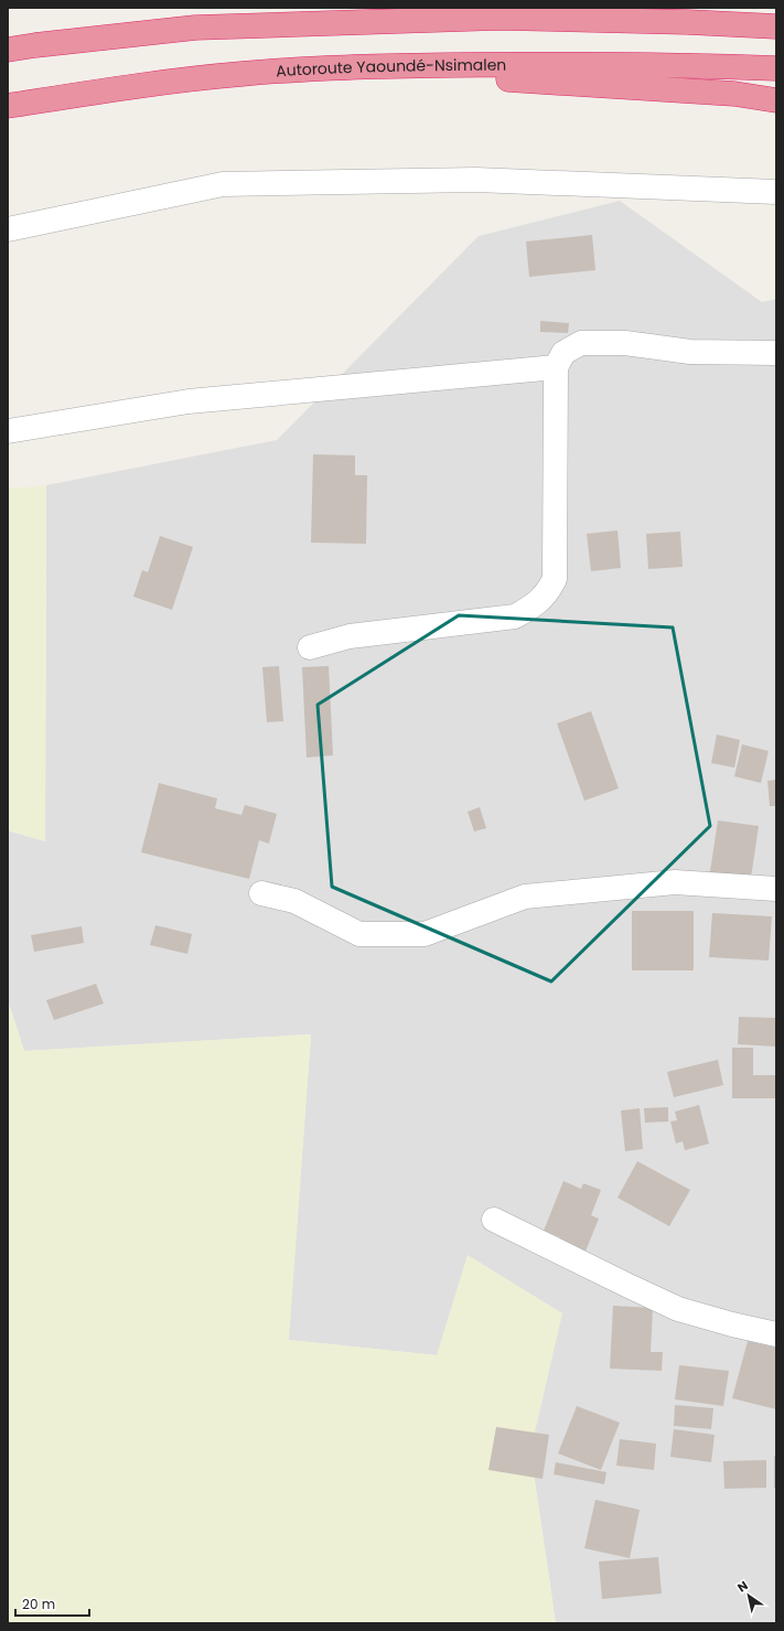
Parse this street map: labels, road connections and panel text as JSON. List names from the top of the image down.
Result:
{
  "streets": {
    "highway": ["Autoroute Yaoundé-Nsimalen"]
  },
  "scale_bar": "20 m",
  "north": "top left"
}
